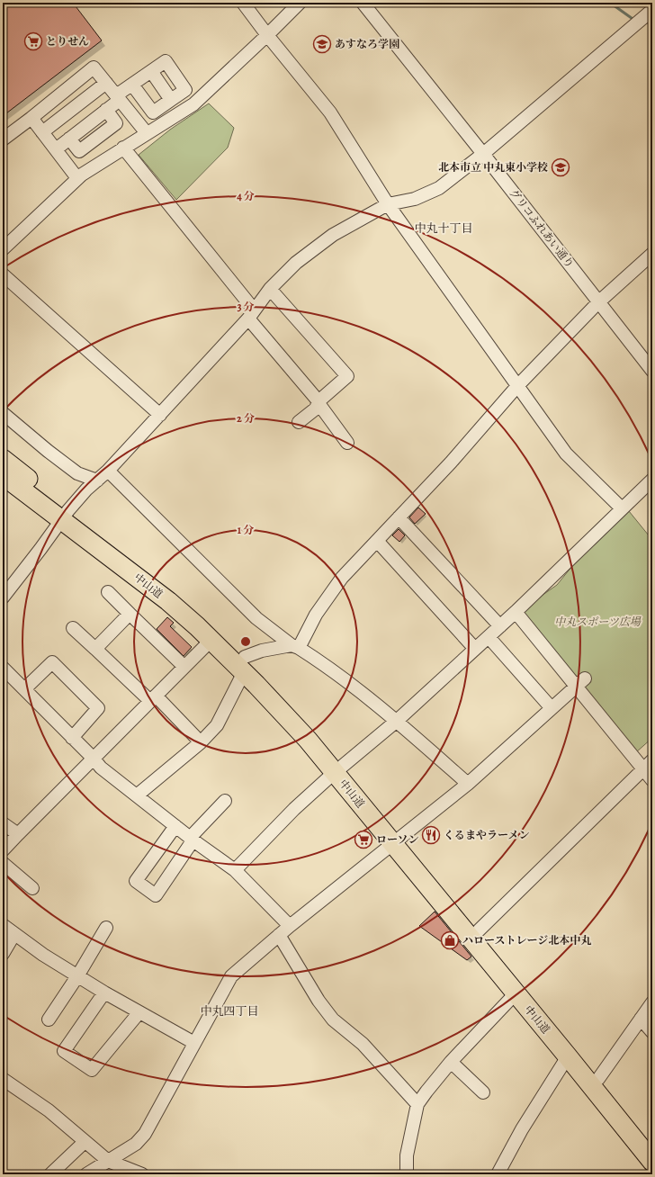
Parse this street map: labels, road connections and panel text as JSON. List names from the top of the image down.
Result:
{
  "streets": {
    "highway": ["中山道"],
    "street": ["グリコふれあい通り"]
  },
  "districts": ["中丸十丁目", "中丸四丁目"],
  "parks": ["中丸スポーツ広場"],
  "places": {
    "supermarket": ["とりせん", "ローソン"],
    "school or university": ["あすなろ学園", "北本市立 中丸東小学校"],
    "restaurant": ["くるまやラーメン"],
    "shop": ["ハローストレージ北本中丸"]
  },
  "rings": [
    "4 分",
    "3 分",
    "2 分",
    "1 分"
  ]
}
